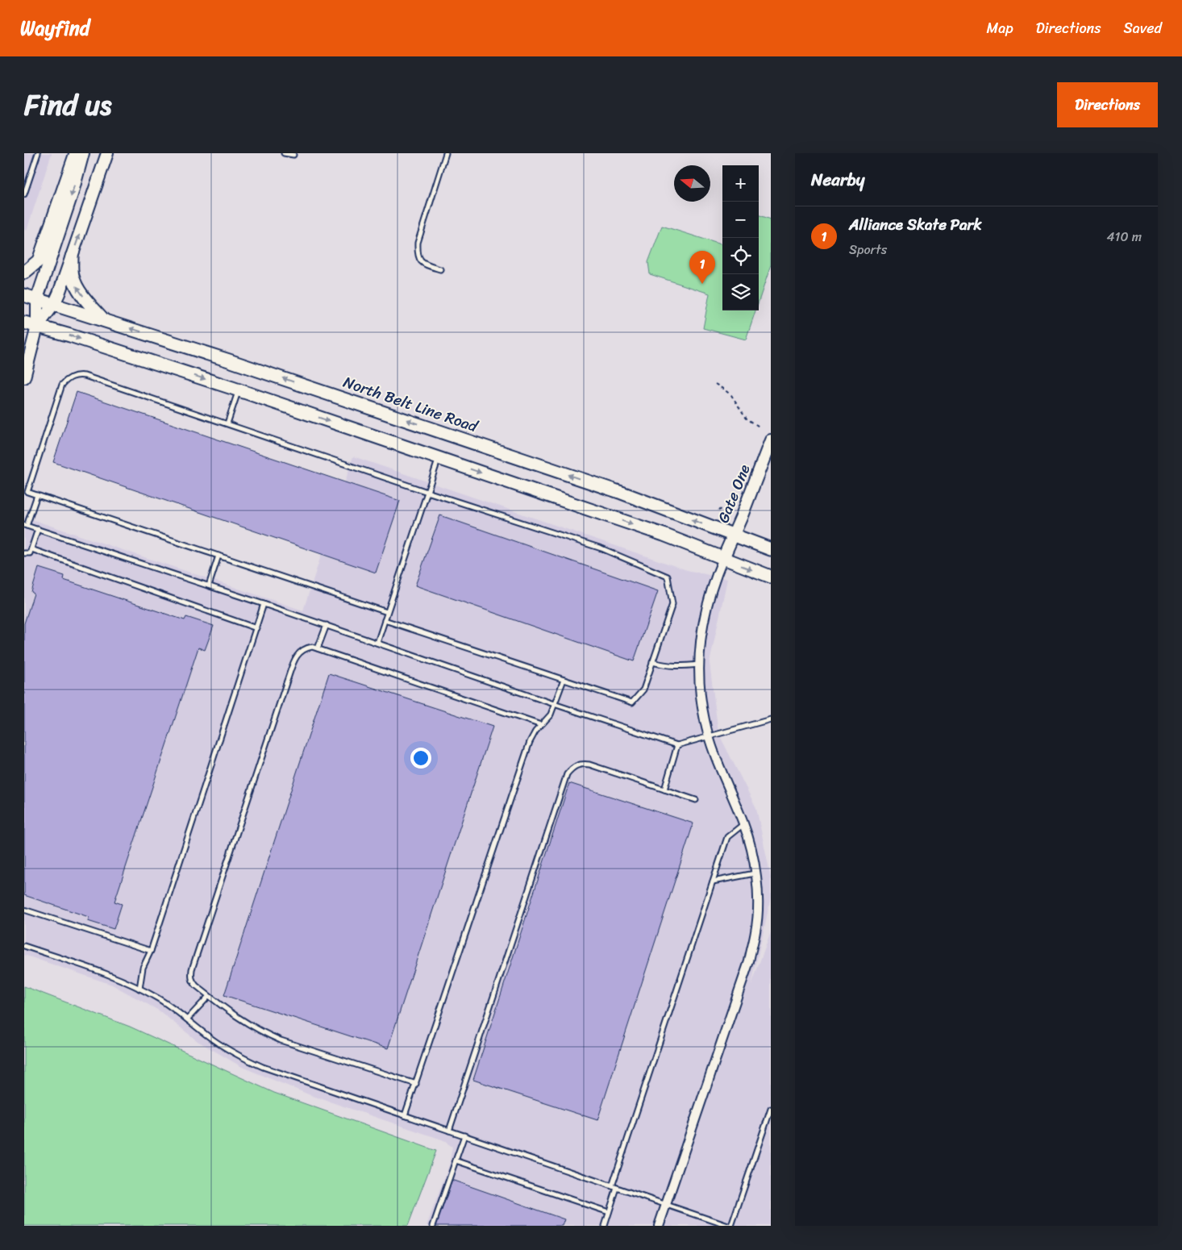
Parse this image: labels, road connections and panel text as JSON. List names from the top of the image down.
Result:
{
  "streets": {
    "main road": ["North Belt Line Road", "Gate One"]
  },
  "crossings": [
    ["North Belt Line Road", "Gate One"]
  ],
  "north": "left",
  "page": {
    "header": "Wayfind",
    "nav": ["Map", "Directions", "Saved"],
    "title": "Find us",
    "buttons": "Directions",
    "heading": "Nearby",
    "map_buttons": ["+", "−"],
    "list": [
      {
        "mark": "1",
        "name": "Alliance Skate Park",
        "note": "Sports",
        "value": "410 m"
      }
    ],
    "pins": "1"
  }
}
